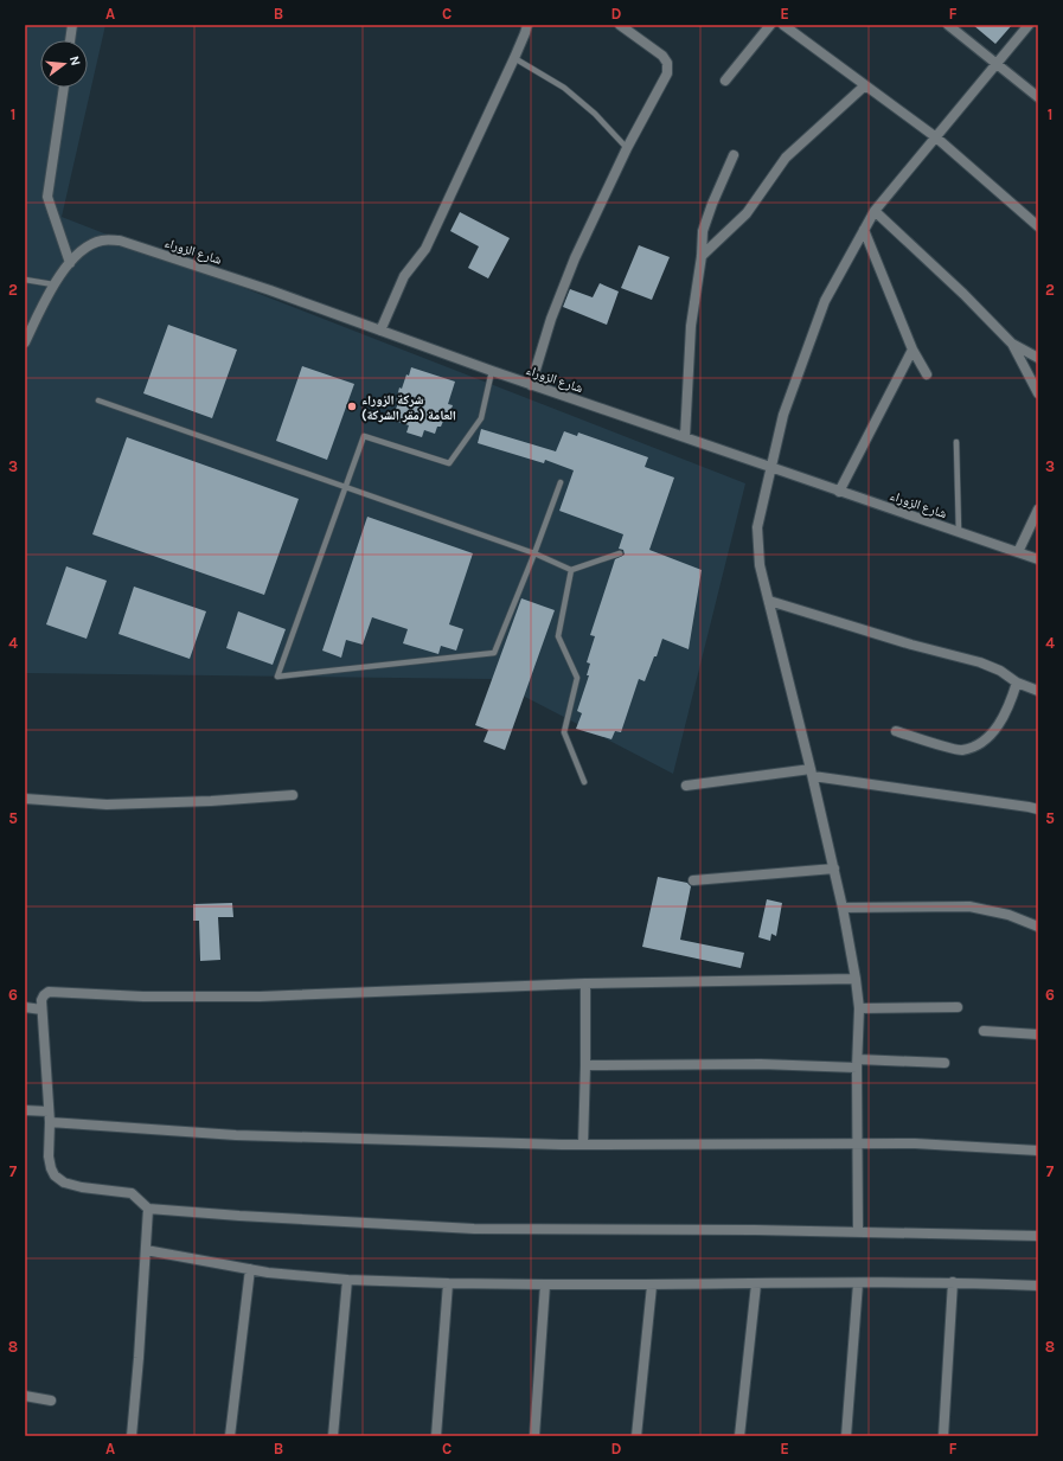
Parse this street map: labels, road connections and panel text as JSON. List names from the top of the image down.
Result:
{
  "streets": {
    "street": ["شارع الزوراء"]
  },
  "places": ["شركة الزوراء العامة (مقر الشركة)"],
  "north": "right",
  "grid": {
    "columns": [
      "A",
      "B",
      "C",
      "D",
      "E",
      "F"
    ],
    "rows": [
      "1",
      "2",
      "3",
      "4",
      "5",
      "6",
      "7",
      "8"
    ]
  }
}
